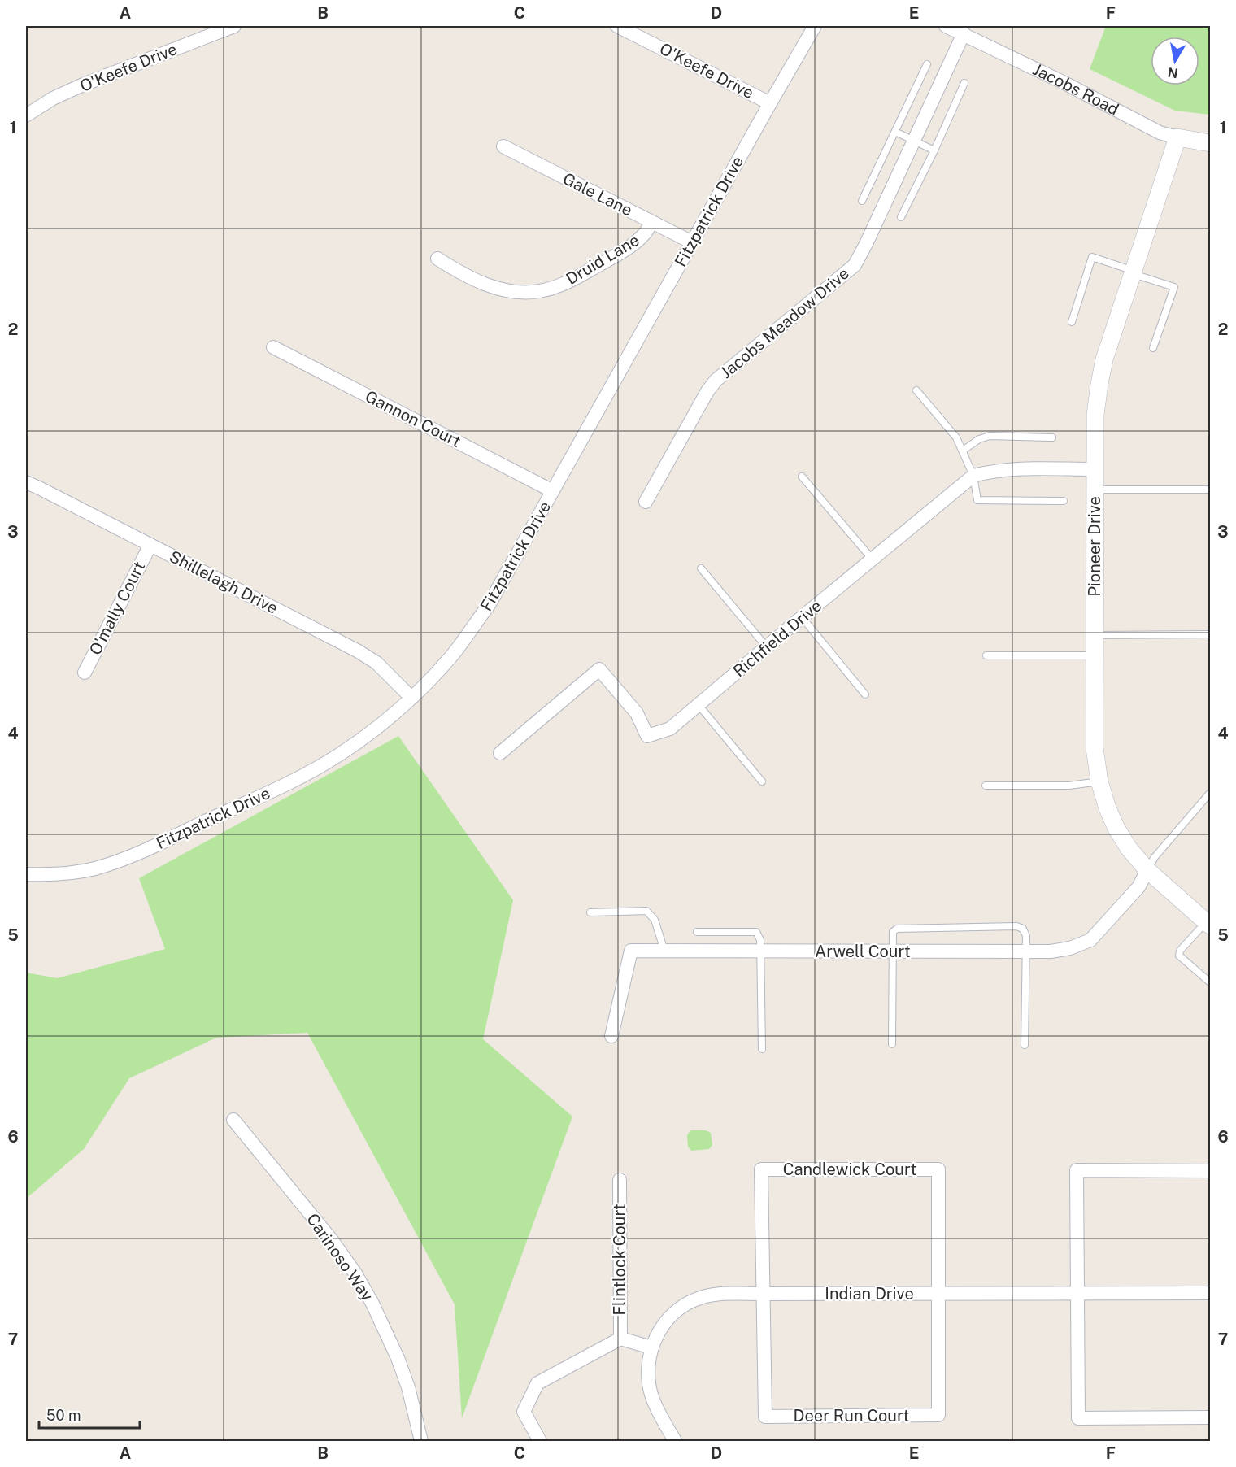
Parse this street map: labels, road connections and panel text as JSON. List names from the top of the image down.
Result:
{
  "streets": {
    "street": [
      "O'Keefe Drive",
      "Jacobs Road",
      "Gale Lane",
      "Fitzpatrick Drive",
      "Druid Lane",
      "Jacobs Meadow Drive",
      "Gannon Court",
      "Pioneer Drive",
      "Shillelagh Drive",
      "O'mally Court",
      "Richfield Drive",
      "Arwell Court",
      "Candlewick Court",
      "Carinoso Way",
      "Flintlock Court",
      "Indian Drive",
      "Deer Run Court"
    ]
  },
  "crossings": [
    ["O'Keefe Drive", "Fitzpatrick Drive"],
    ["Jacobs Road", "Jacobs Meadow Drive"],
    ["Jacobs Road", "Pioneer Drive"],
    ["Gale Lane", "Fitzpatrick Drive"],
    ["Gale Lane", "Druid Lane"],
    ["Fitzpatrick Drive", "Gannon Court"],
    ["Fitzpatrick Drive", "Shillelagh Drive"],
    ["Pioneer Drive", "Richfield Drive"],
    ["Pioneer Drive", "Arwell Court"],
    ["Shillelagh Drive", "O'mally Court"],
    ["Candlewick Court", "Indian Drive"],
    ["Candlewick Court", "Deer Run Court"],
    ["Flintlock Court", "Indian Drive"],
    ["Indian Drive", "Deer Run Court"]
  ],
  "scale_bar": "50 m",
  "north": "bottom",
  "grid": {
    "columns": [
      "A",
      "B",
      "C",
      "D",
      "E",
      "F"
    ],
    "rows": [
      "1",
      "2",
      "3",
      "4",
      "5",
      "6",
      "7"
    ]
  }
}
